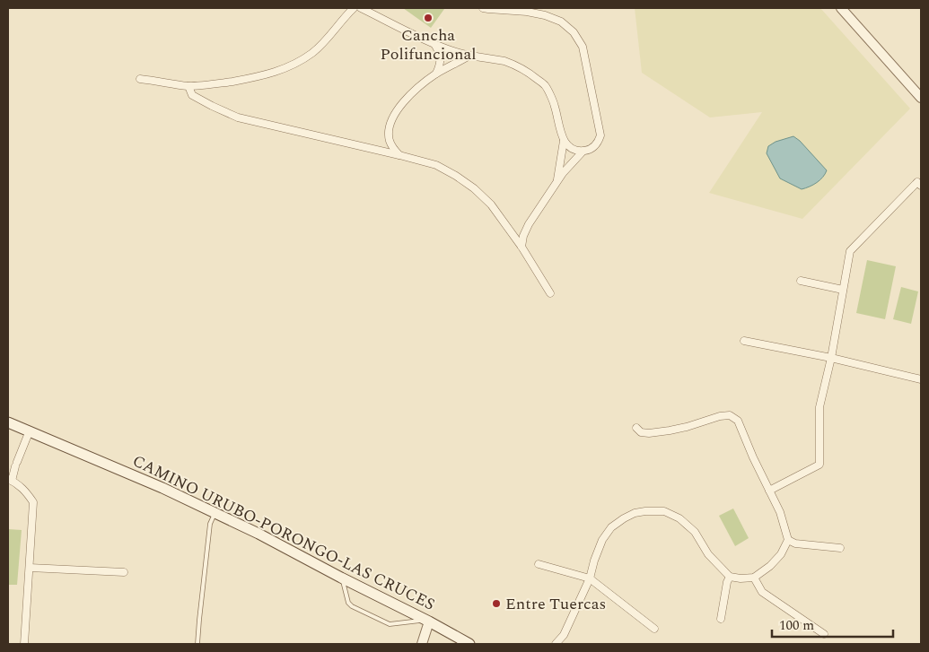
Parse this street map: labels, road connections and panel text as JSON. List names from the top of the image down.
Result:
{
  "streets": {
    "main road": ["CAMINO URUBO-PORONGO-LAS CRUCES"]
  },
  "places": ["Cancha Polifuncional", "Entre Tuercas"],
  "scale_bar": "100 m"
}
